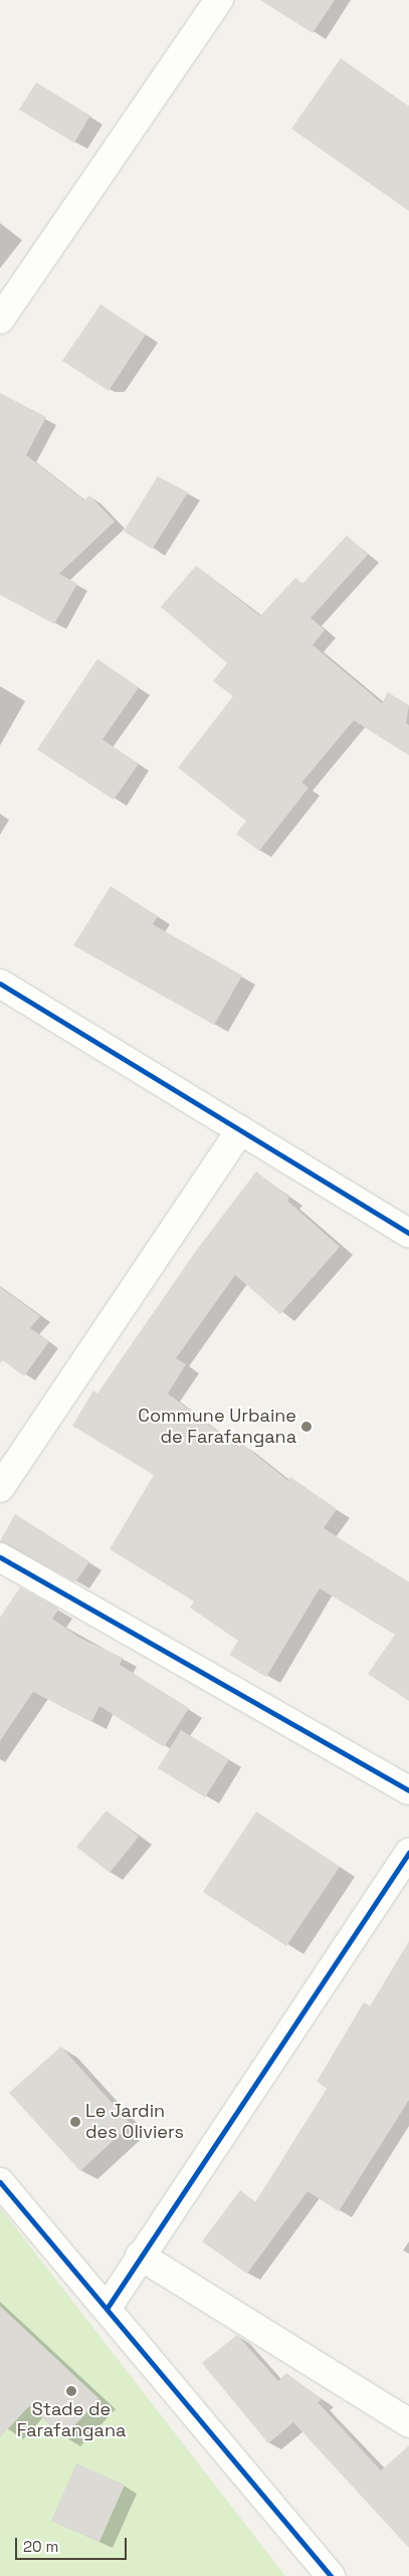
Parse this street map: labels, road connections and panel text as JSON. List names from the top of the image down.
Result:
{
  "places": ["Commune Urbaine de Farafangana", "Le Jardin des Oliviers", "Stade de Farafangana"],
  "scale_bar": "20 m"
}
